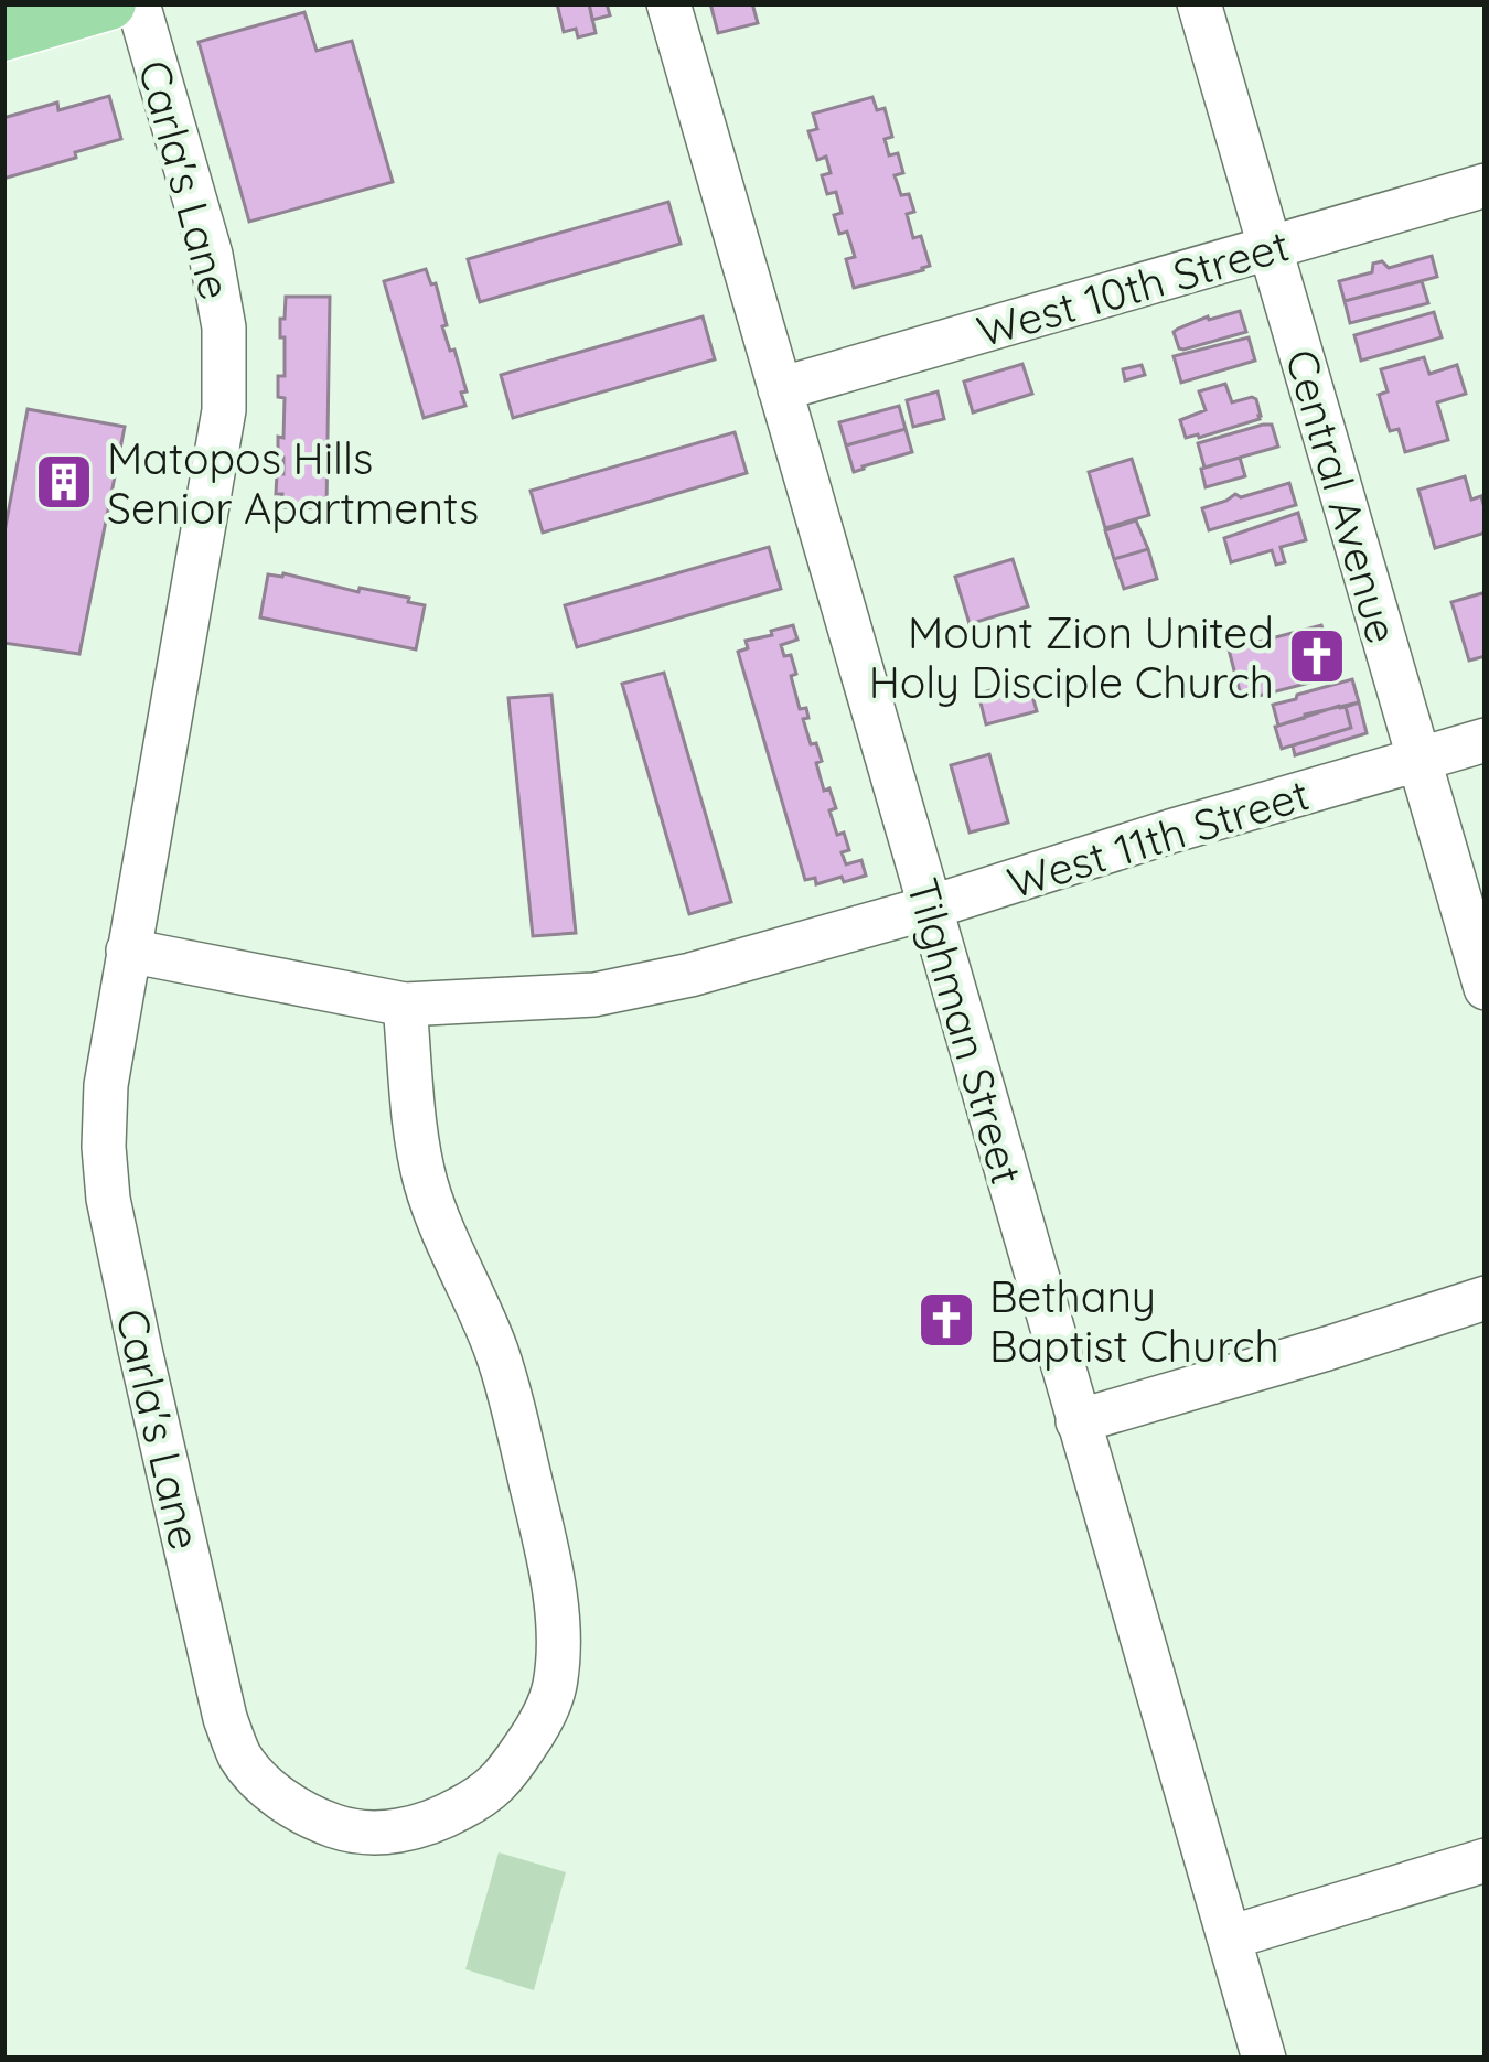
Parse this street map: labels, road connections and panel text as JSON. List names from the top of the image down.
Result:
{
  "streets": {
    "street": [
      "Carla's Lane",
      "West 10th Street",
      "Central Avenue",
      "West 11th Street",
      "Tilghman Street"
    ]
  },
  "crossings": [
    ["Carla's Lane", "West 11th Street"],
    ["West 10th Street", "Central Avenue"],
    ["West 10th Street", "Tilghman Street"],
    ["Central Avenue", "West 11th Street"],
    ["West 11th Street", "Tilghman Street"]
  ],
  "places": {
    "building": ["Matopos Hills Senior Apartments"],
    "church": ["Mount Zion United Holy Disciple Church", "Bethany Baptist Church"]
  }
}
